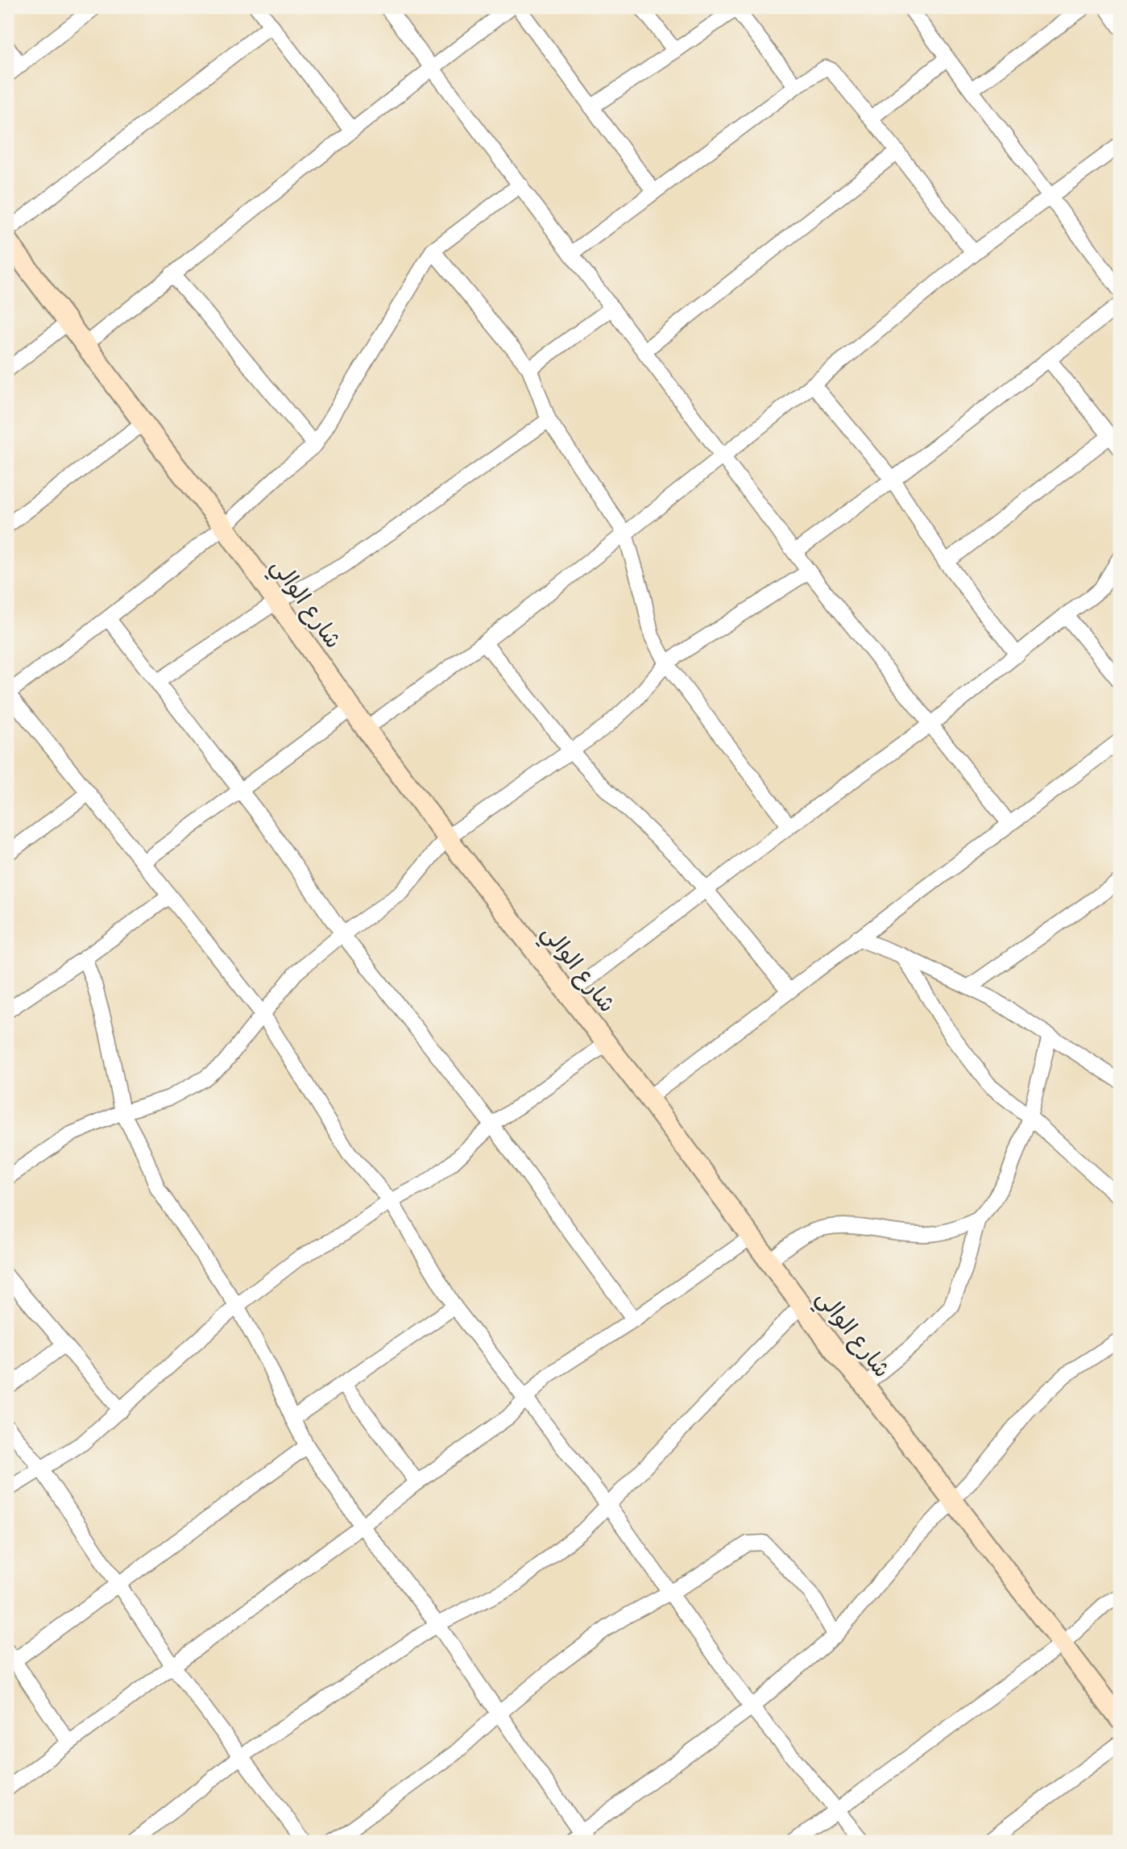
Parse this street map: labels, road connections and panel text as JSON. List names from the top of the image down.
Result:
{
  "streets": {
    "main road": ["شارع الوالي"]
  }
}
